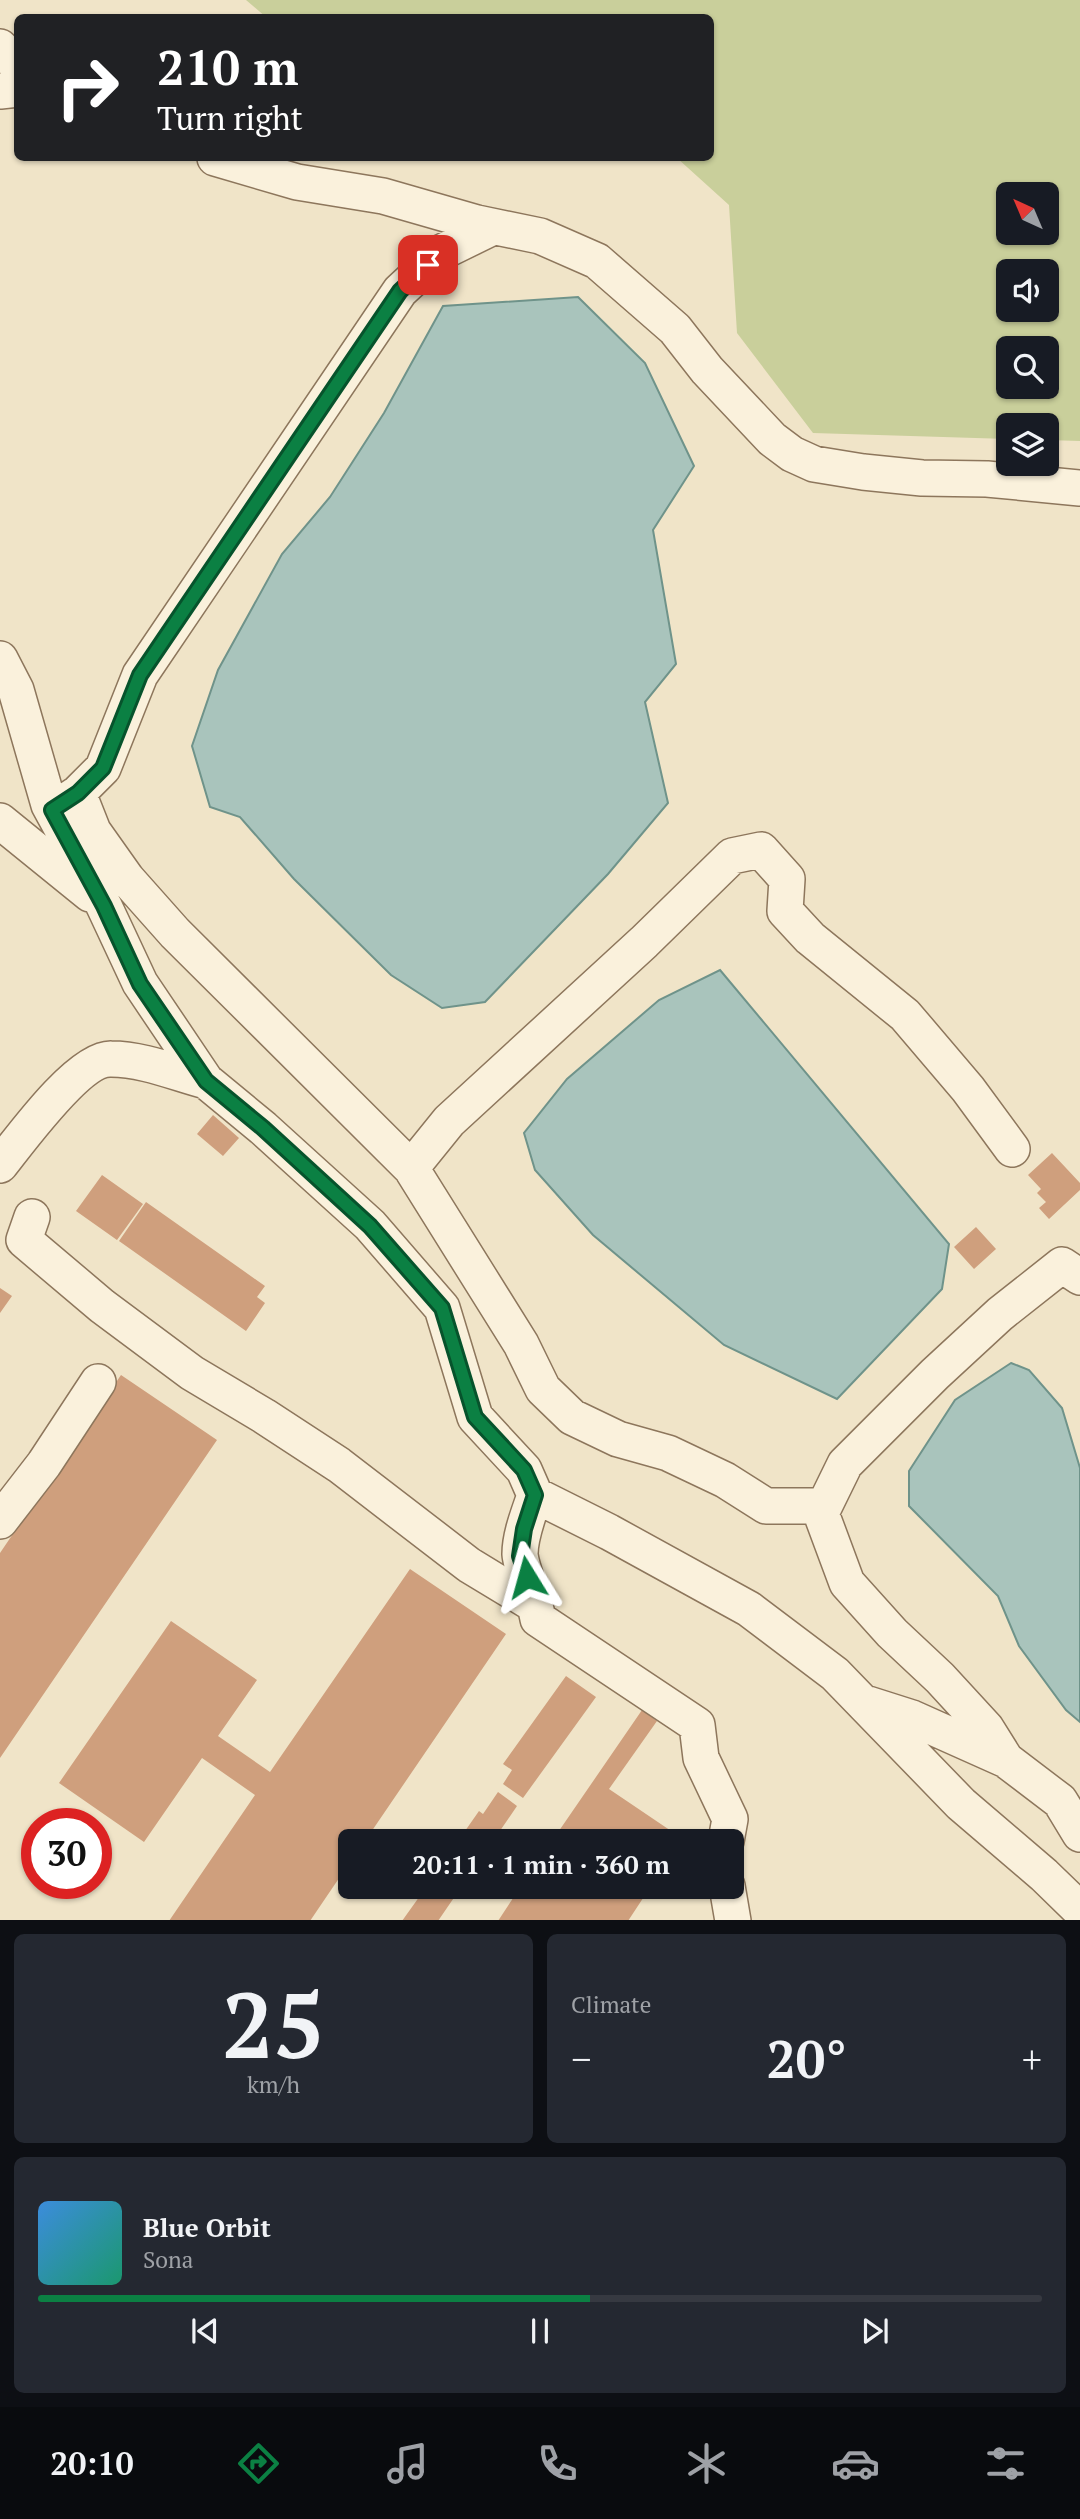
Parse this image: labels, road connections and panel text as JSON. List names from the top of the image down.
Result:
{
  "north": "top left",
  "page": {
    "turn": ["210 m", "Turn right"],
    "limit": "30",
    "trip": "20:11 · 1 min · 360 m",
    "tile": [
      ["25", "km/h"],
      "Climate"
    ],
    "heat": ["−", "20°", "+"],
    "song": ["Blue Orbit", "Sona"],
    "tabs": "20:10"
  }
}
